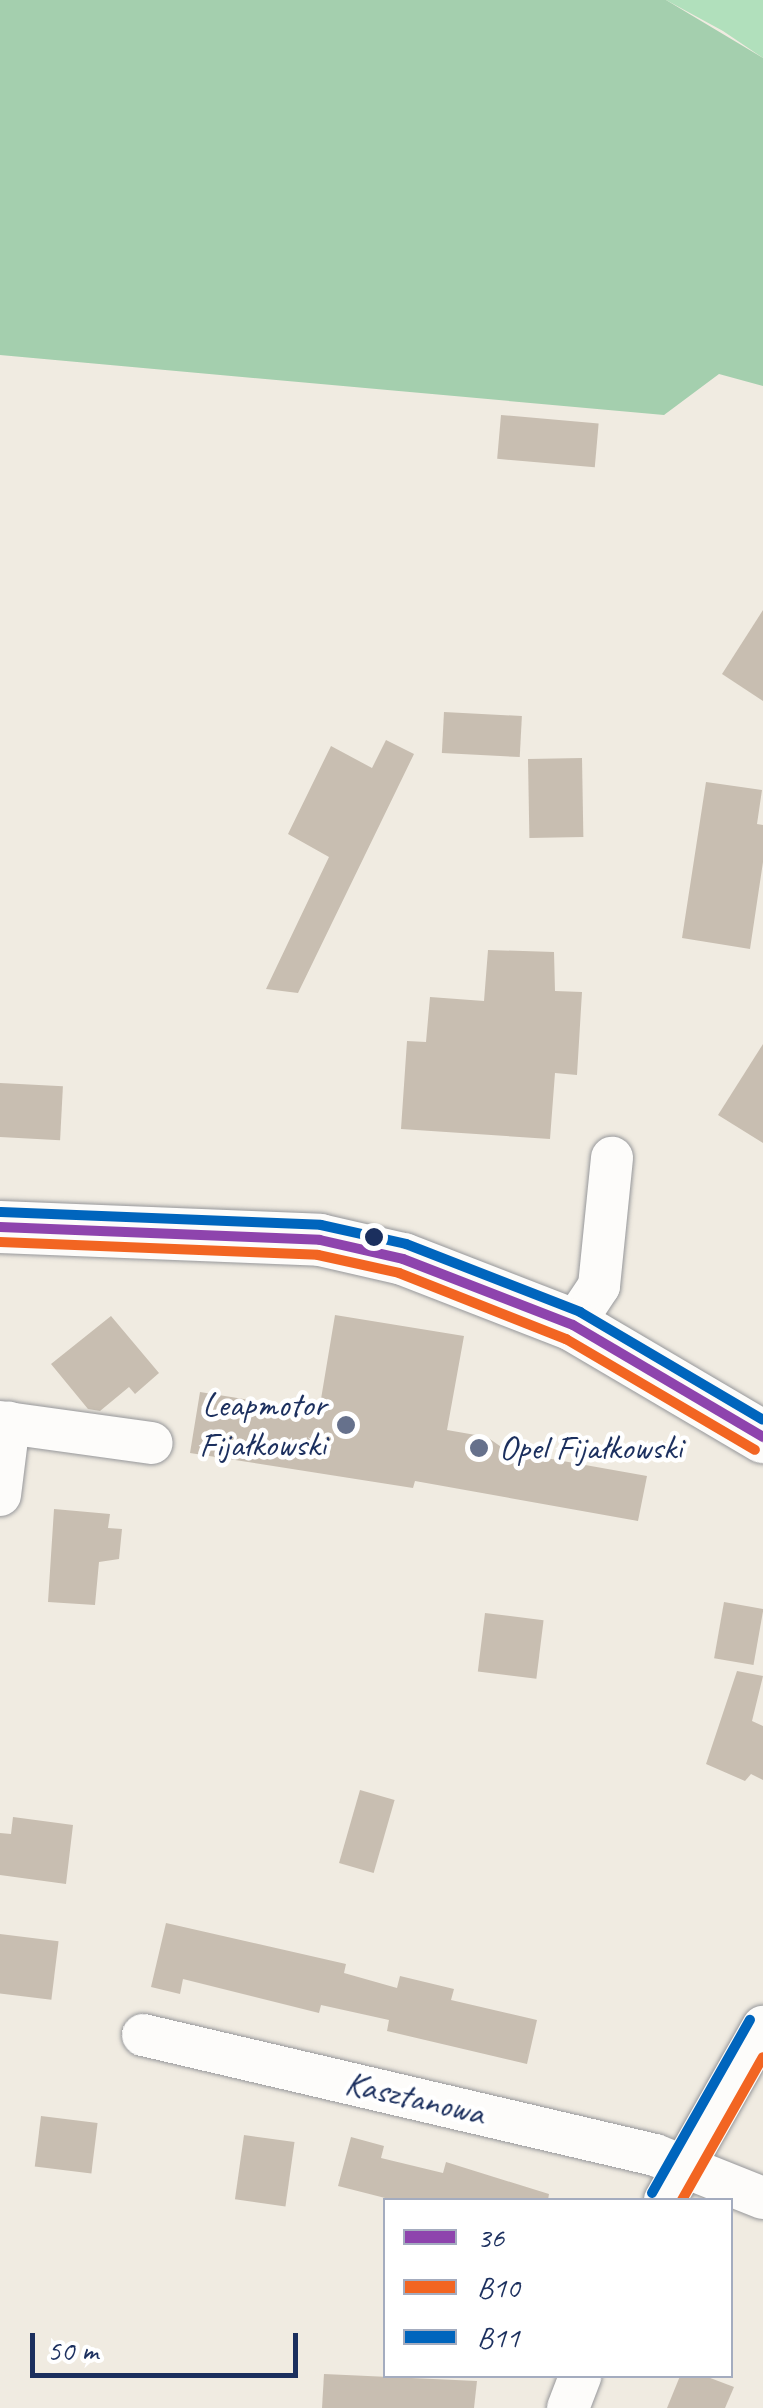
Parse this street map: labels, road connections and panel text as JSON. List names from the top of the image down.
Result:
{
  "streets": {
    "street": ["Kasztanowa"]
  },
  "places": ["Leapmotor Fijałkowski", "Opel Fijałkowski"],
  "lines": ["transit line B11", "transit line 36", "transit line B10"],
  "legend": ["36", "B10", "B11"],
  "scale_bar": "50 m"
}
